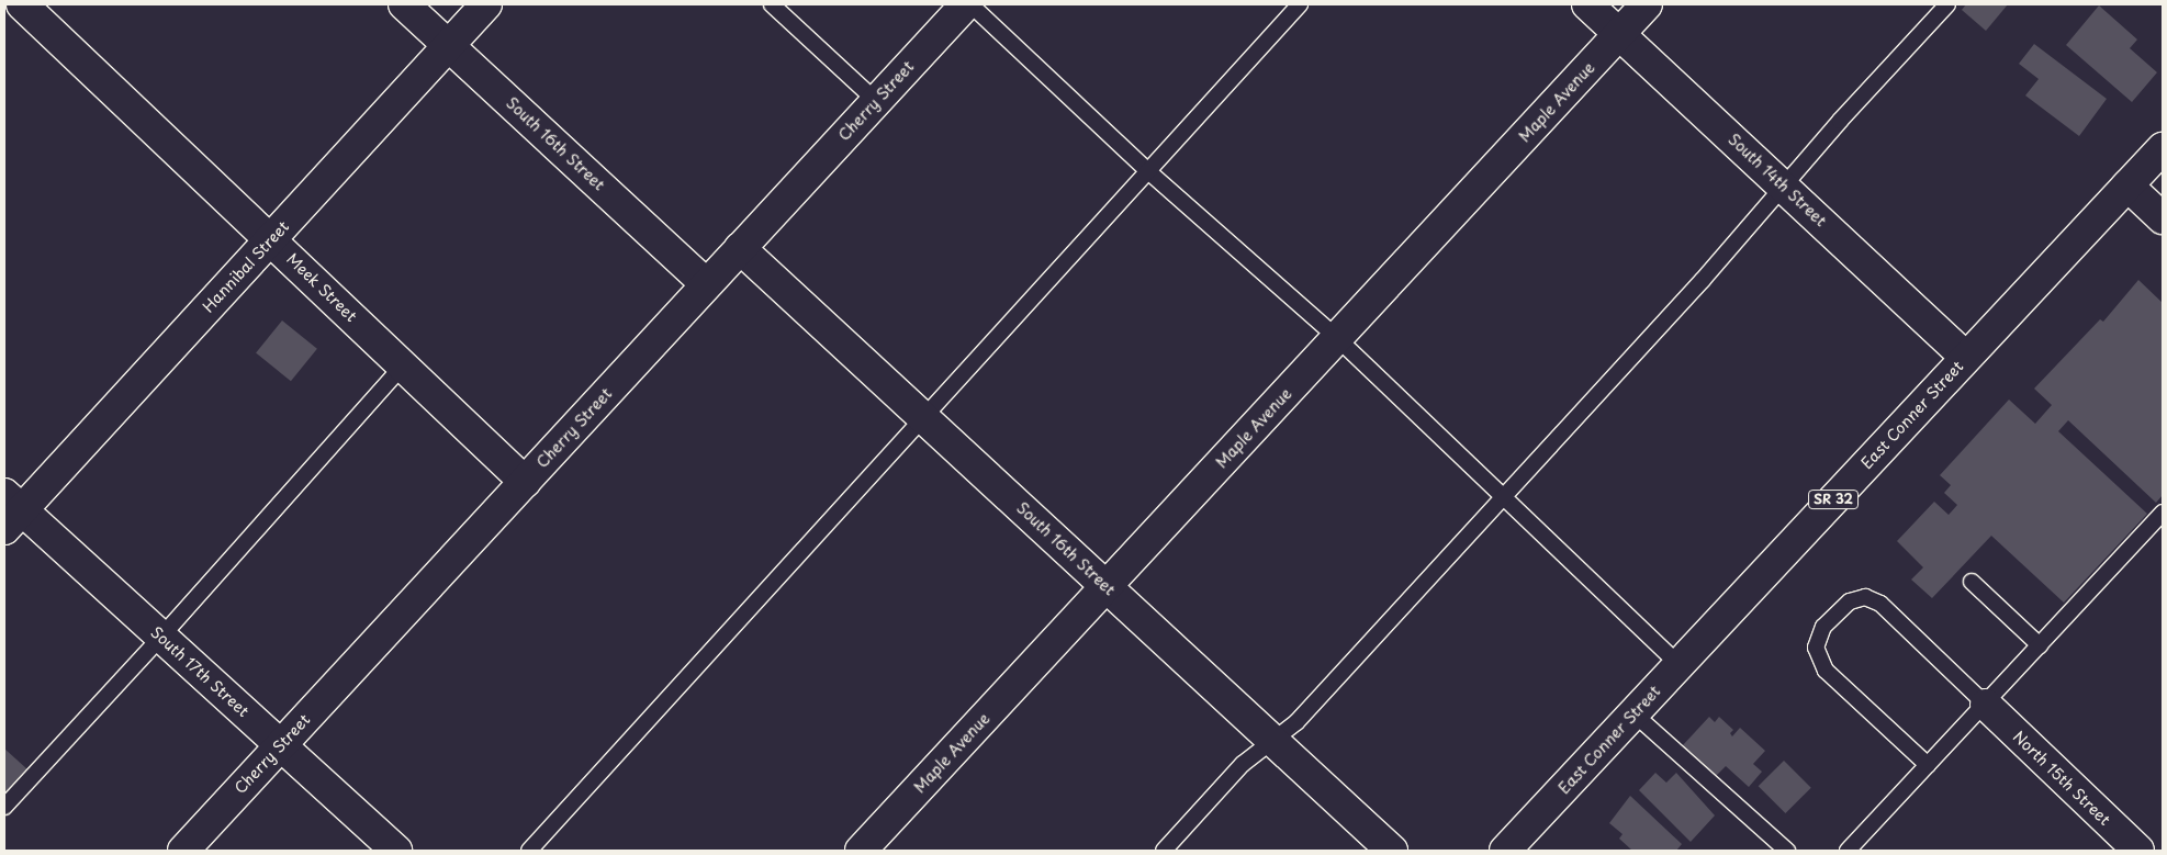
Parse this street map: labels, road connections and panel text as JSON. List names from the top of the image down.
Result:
{
  "streets": {
    "street": [
      "Cherry Street",
      "Maple Avenue",
      "South 16th Street",
      "South 14th Street",
      "Hannibal Street",
      "Meek Street",
      "East Conner Street",
      "SR 32",
      "South 17th Street",
      "North 15th Street"
    ]
  },
  "crossings": [
    ["Cherry Street", "South 16th Street"],
    ["Cherry Street", "Meek Street"],
    ["Cherry Street", "South 17th Street"],
    ["Maple Avenue", "South 16th Street"],
    ["Maple Avenue", "South 14th Street"],
    ["South 16th Street", "Hannibal Street"],
    ["South 14th Street", "East Conner Street"],
    ["Hannibal Street", "Meek Street"],
    ["Hannibal Street", "South 17th Street"]
  ]
}
